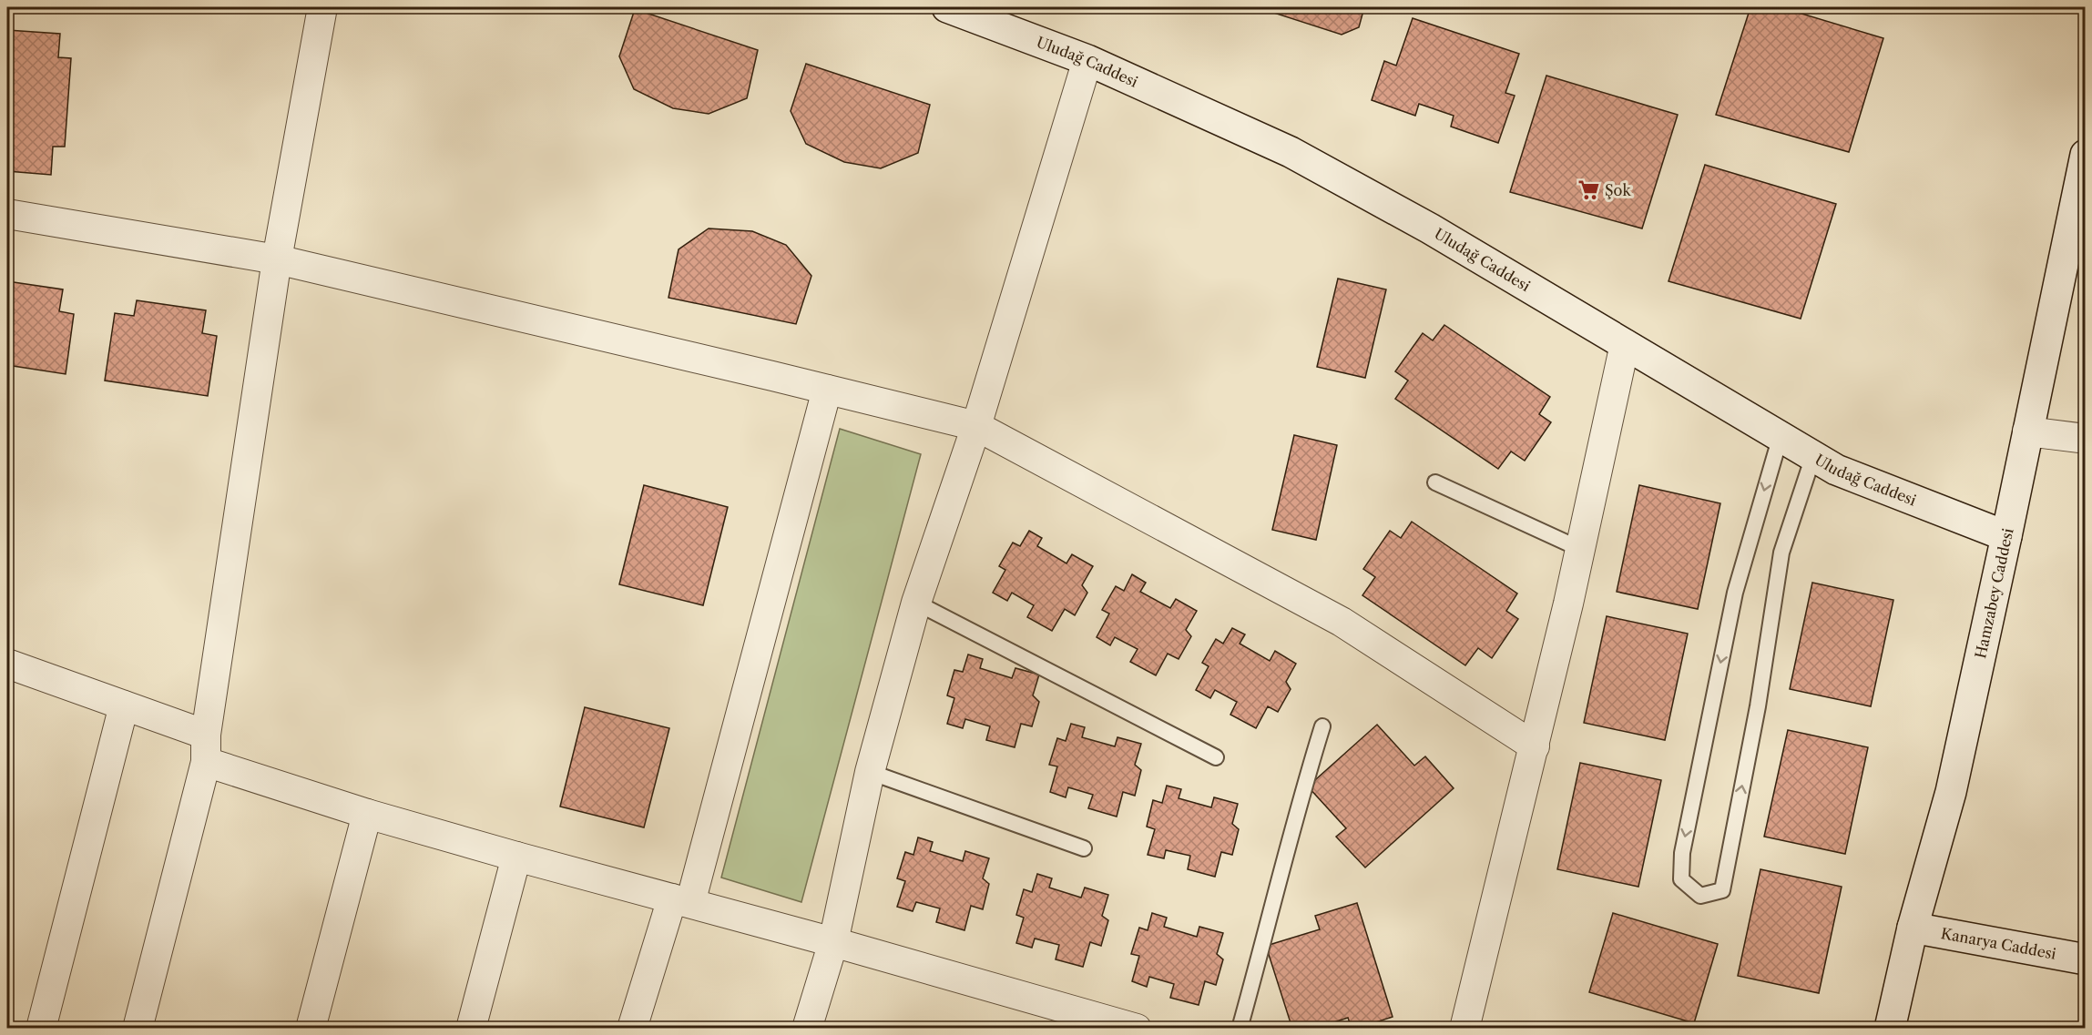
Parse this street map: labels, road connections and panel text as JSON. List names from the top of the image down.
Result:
{
  "streets": {
    "street": ["Uludağ Caddesi", "Hamzabey Caddesi", "Kanarya Caddesi"]
  },
  "crossings": [
    ["Uludağ Caddesi", "Hamzabey Caddesi"],
    ["Hamzabey Caddesi", "Kanarya Caddesi"]
  ],
  "places": {
    "supermarket": ["Şok"]
  }
}
